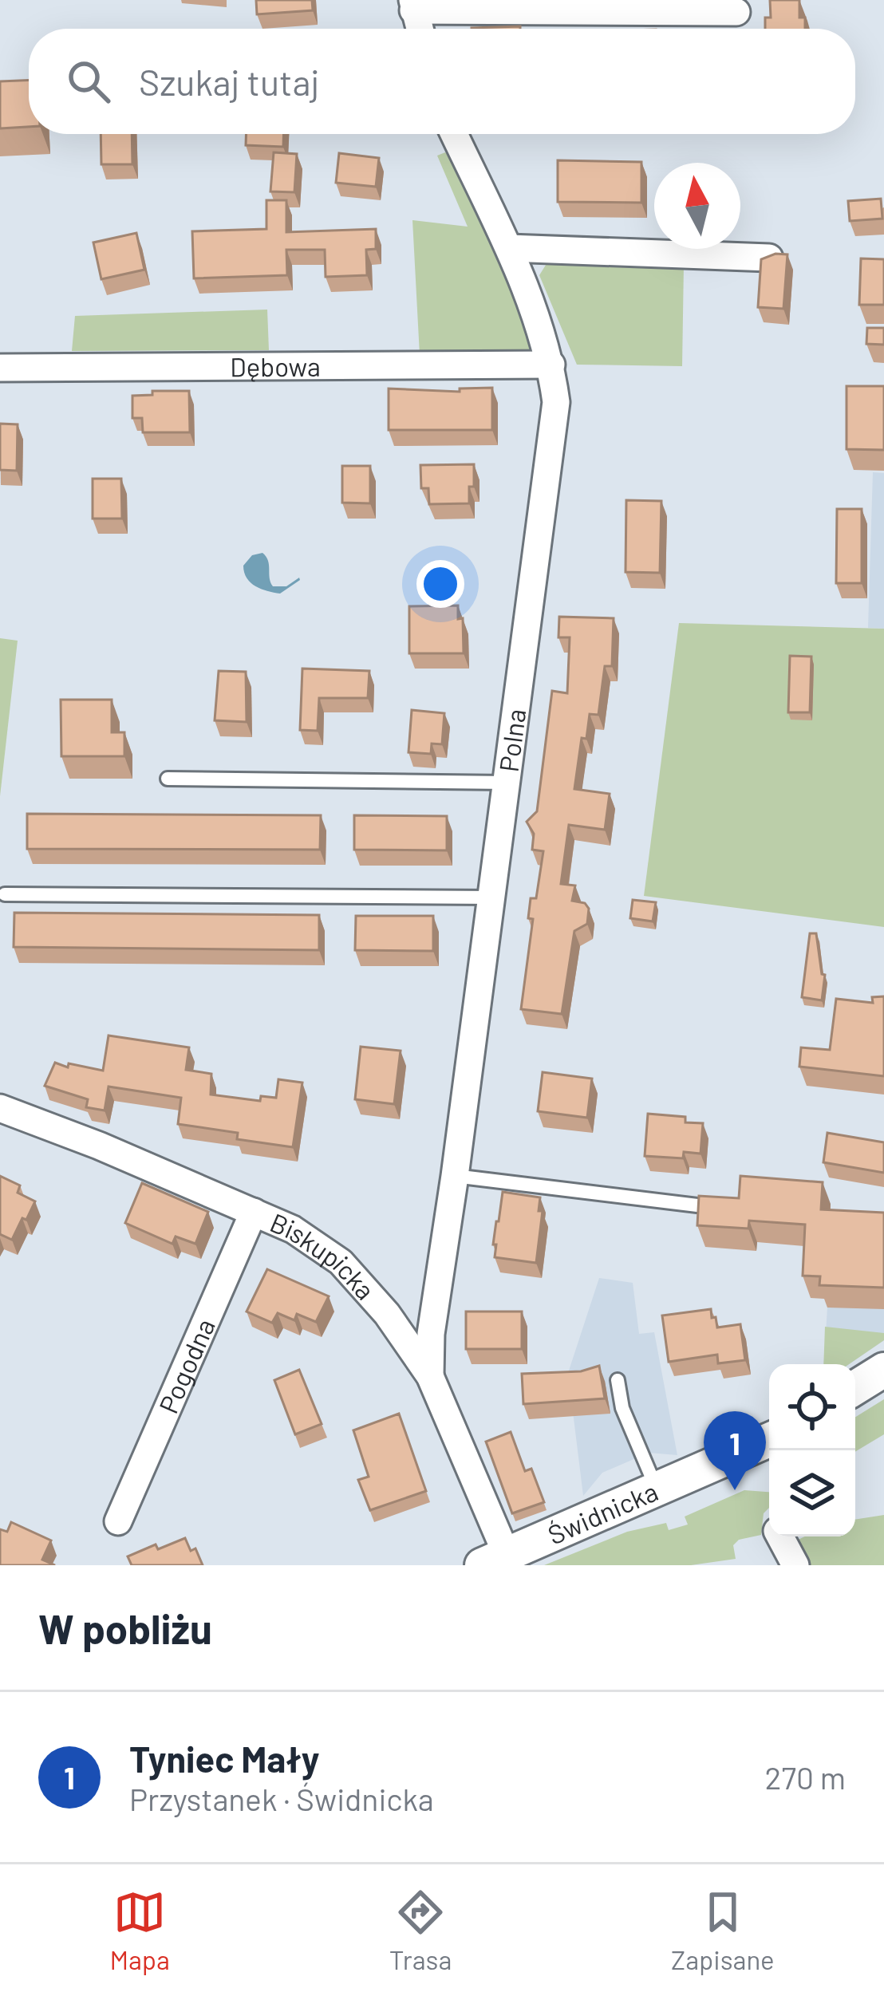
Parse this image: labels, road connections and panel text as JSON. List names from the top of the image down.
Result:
{
  "streets": {
    "street": [
      "Dębowa",
      "Polna",
      "Biskupicka",
      "Pogodna",
      "Świdnicka"
    ]
  },
  "crossings": [
    ["Dębowa", "Polna"],
    ["Polna", "Biskupicka"],
    ["Biskupicka", "Pogodna"],
    ["Biskupicka", "Świdnicka"]
  ],
  "north": "top",
  "page": {
    "search": "Szukaj tutaj",
    "pins": "1",
    "heading": "W pobliżu",
    "list": [
      {
        "mark": "1",
        "name": "Tyniec Mały",
        "note": "Przystanek · Świdnicka",
        "value": "270 m"
      }
    ],
    "nav": ["Mapa", "Trasa", "Zapisane"]
  }
}
